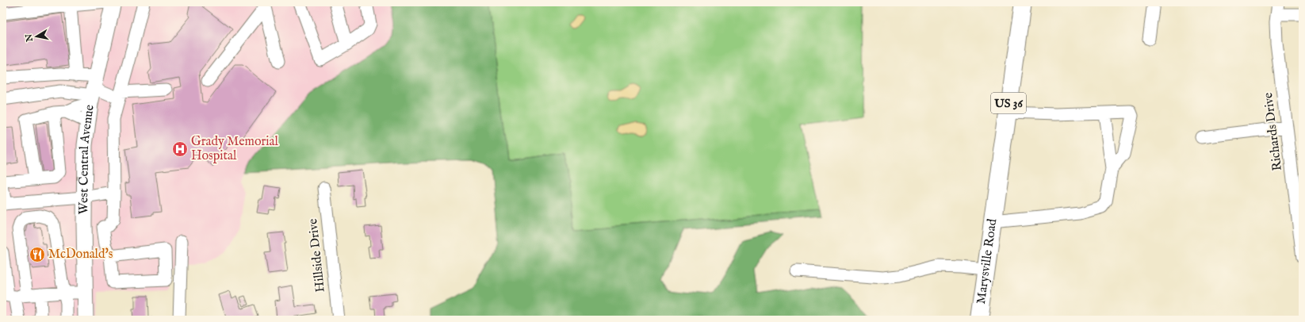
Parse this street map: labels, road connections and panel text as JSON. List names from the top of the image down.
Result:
{
  "streets": {
    "highway": ["US 36", "Marysville Road"],
    "main road": ["West Central Avenue"],
    "street": ["Richards Drive", "Hillside Drive"]
  },
  "crossings": [
    ["US 36", "Marysville Road"]
  ],
  "places": {
    "hospital": ["Grady Memorial Hospital"],
    "restaurant": ["McDonald's"]
  },
  "north": "left"
}
